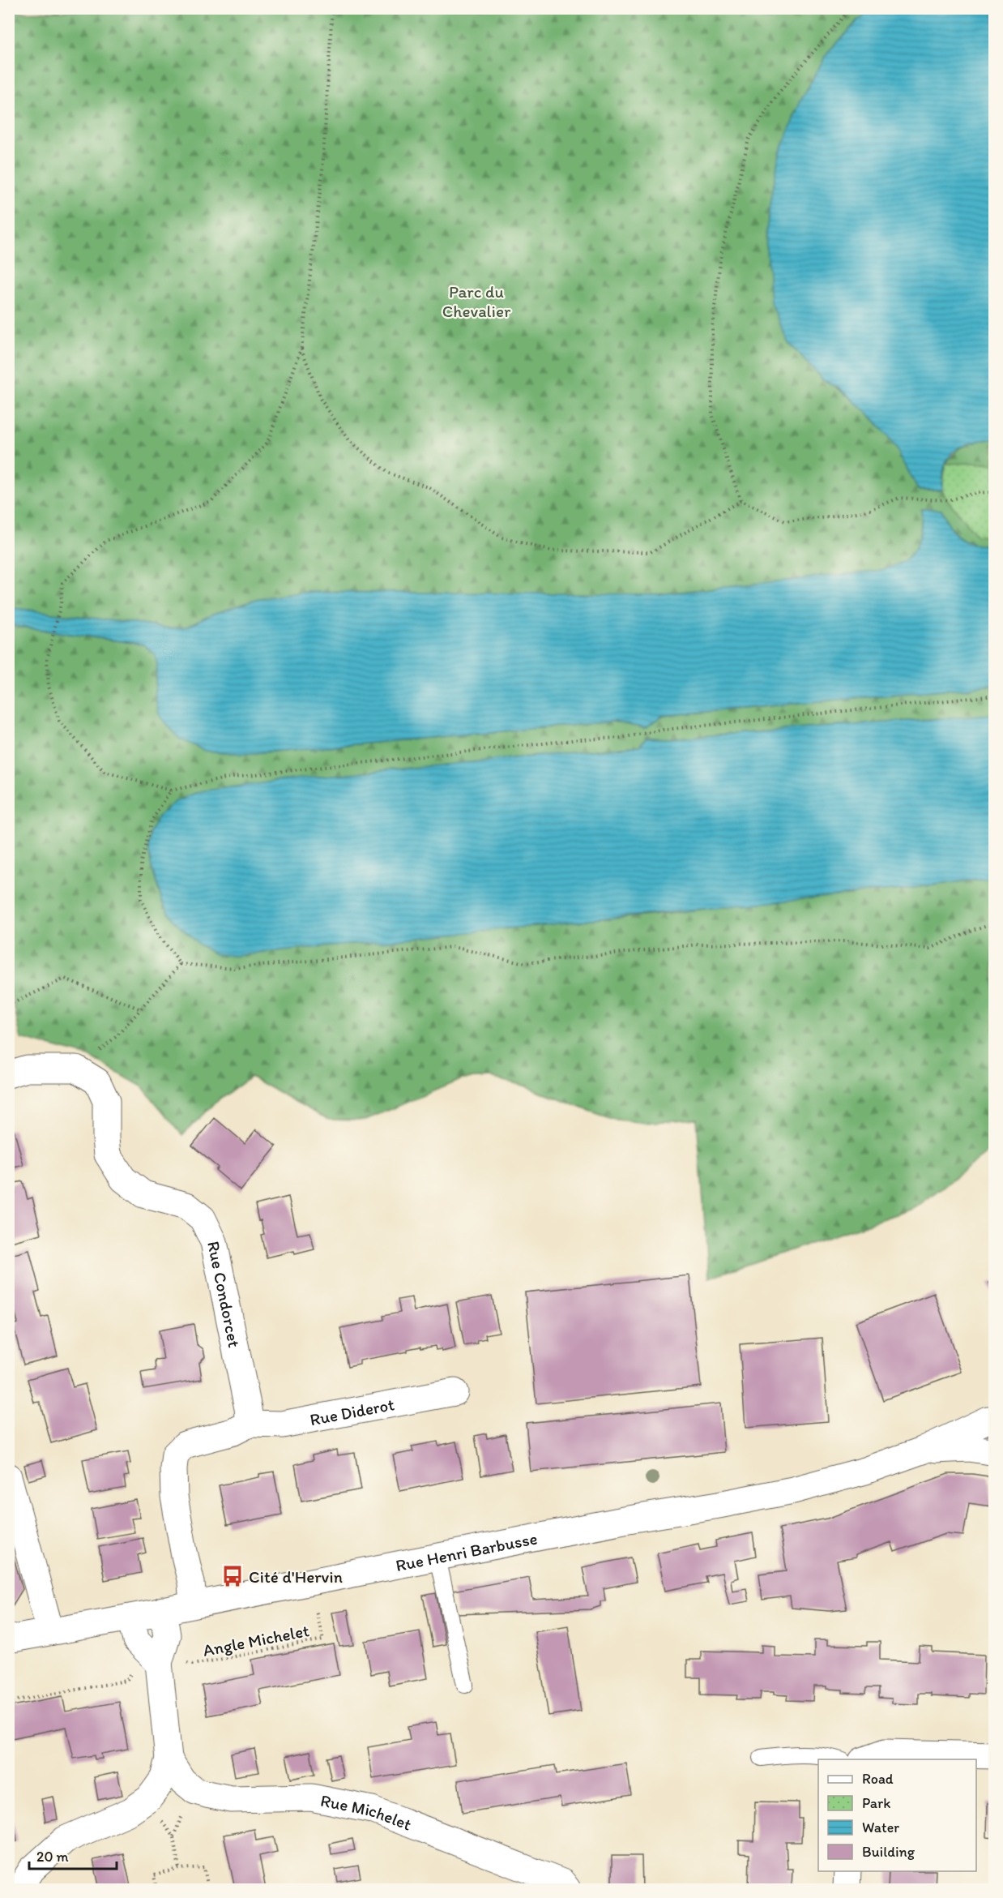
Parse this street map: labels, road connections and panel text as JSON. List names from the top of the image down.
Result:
{
  "streets": {
    "street": [
      "Rue Condorcet",
      "Rue Diderot",
      "Rue Henri Barbusse",
      "Rue Michelet"
    ],
    "path": ["Angle Michelet"]
  },
  "crossings": [
    ["Rue Condorcet", "Rue Diderot"]
  ],
  "parks": ["Parc du Chevalier"],
  "places": {
    "bus stop": ["Cité d'Hervin"]
  },
  "legend": [
    "Road",
    "Park",
    "Water",
    "Building"
  ],
  "scale_bar": "20 m"
}
